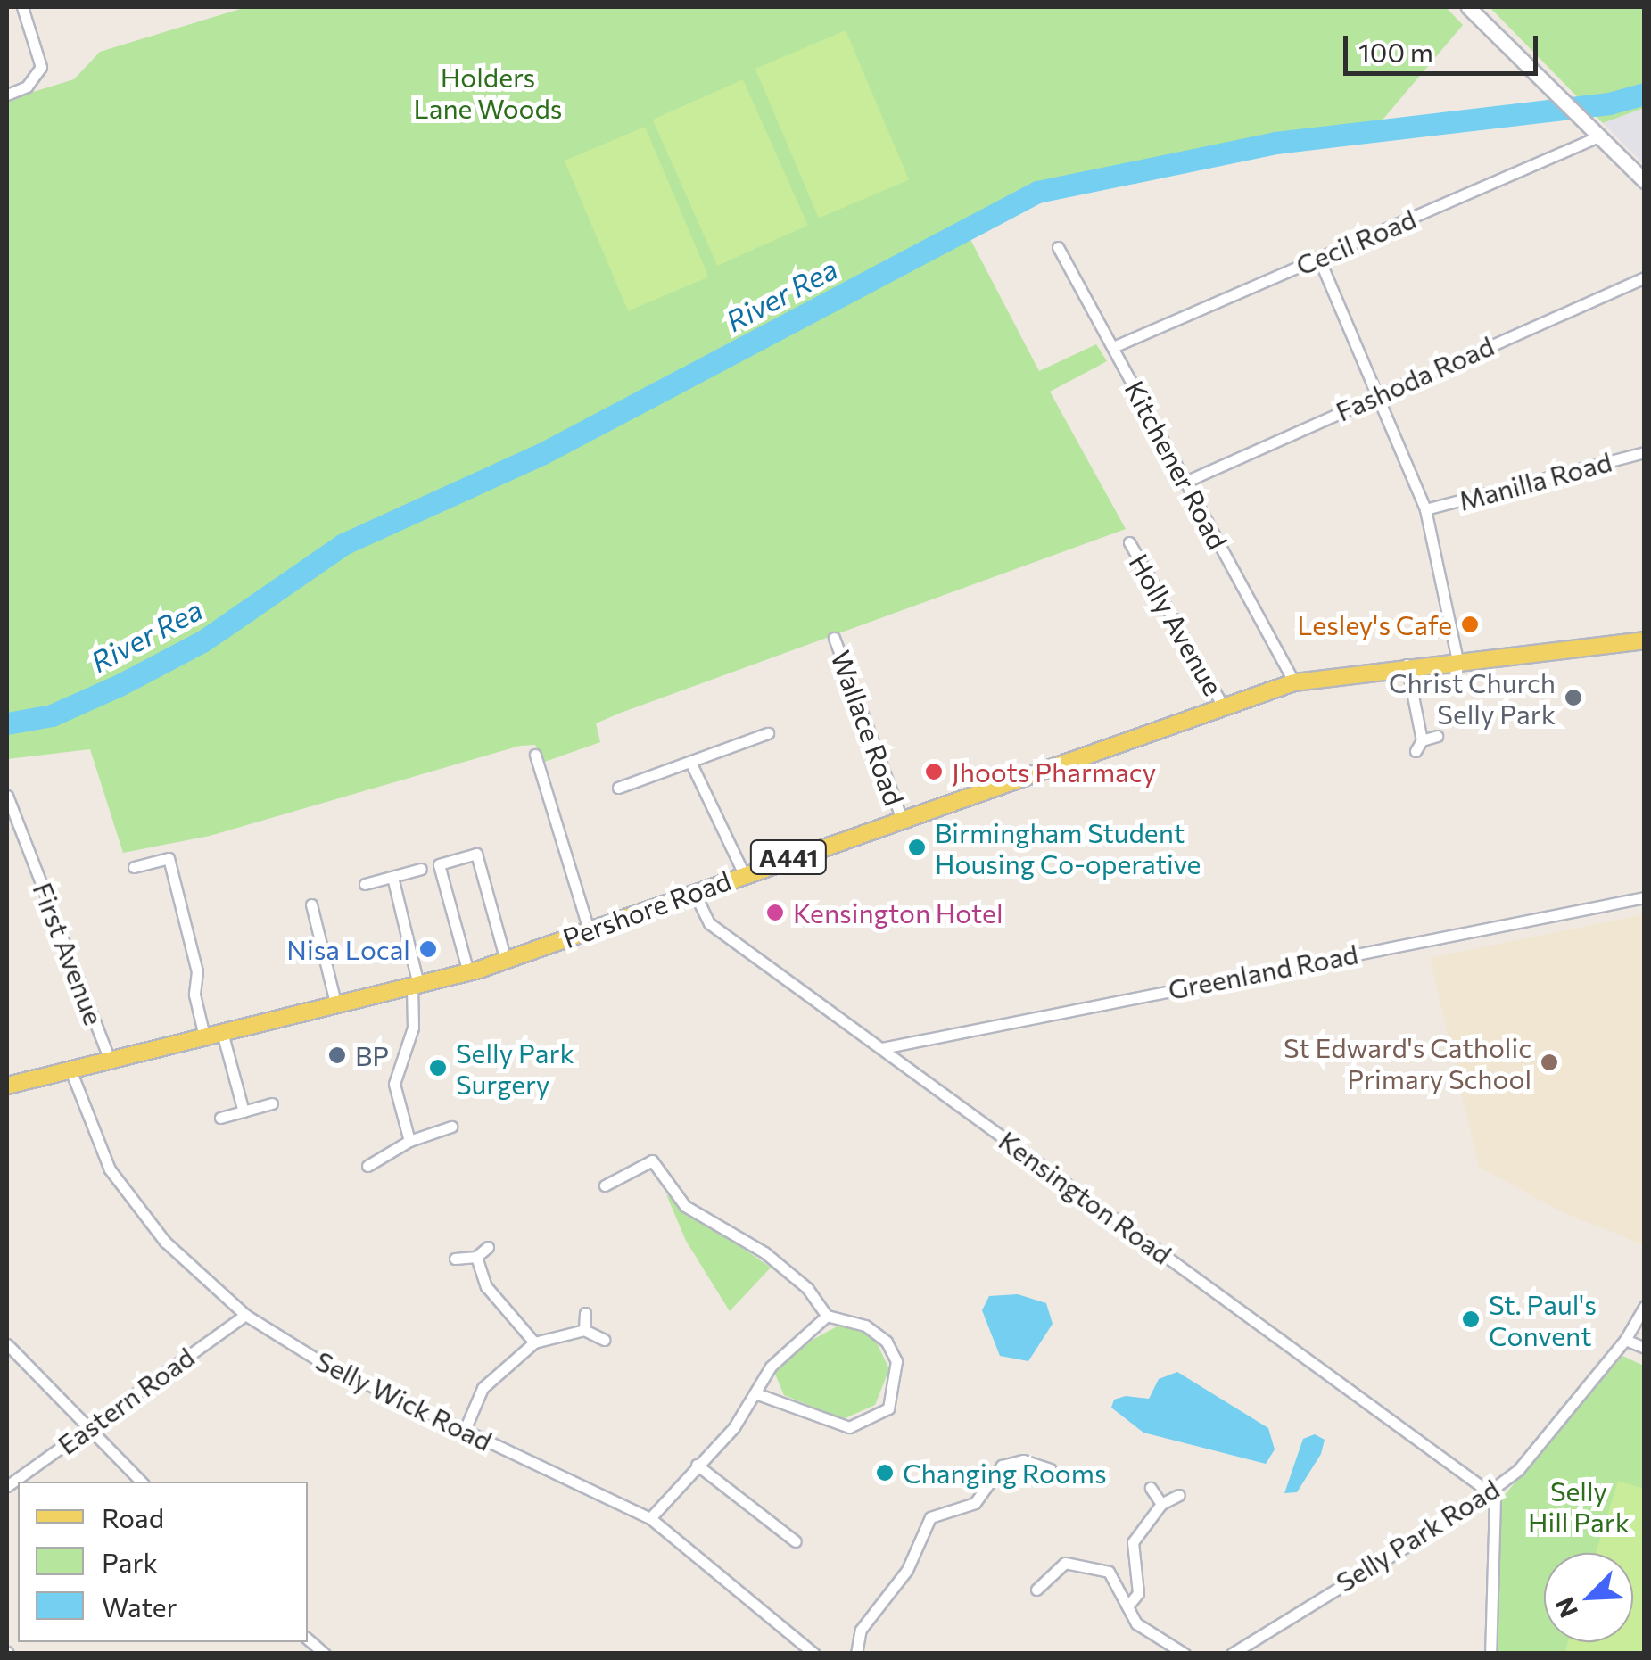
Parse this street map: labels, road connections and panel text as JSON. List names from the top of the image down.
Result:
{
  "streets": {
    "main road": ["A441", "Pershore Road"],
    "street": [
      "Cecil Road",
      "Fashoda Road",
      "Kitchener Road",
      "Manilla Road",
      "Holly Avenue",
      "Wallace Road",
      "First Avenue",
      "Greenland Road",
      "Kensington Road",
      "Eastern Road",
      "Selly Wick Road",
      "Selly Park Road"
    ]
  },
  "crossings": [
    ["Cecil Road", "Kitchener Road"],
    ["Fashoda Road", "Kitchener Road"],
    ["Kitchener Road", "Pershore Road"],
    ["Holly Avenue", "Pershore Road"],
    ["Wallace Road", "Pershore Road"],
    ["Pershore Road", "First Avenue"],
    ["Pershore Road", "Kensington Road"],
    ["Pershore Road", "Selly Wick Road"],
    ["Greenland Road", "Kensington Road"],
    ["Kensington Road", "Selly Park Road"],
    ["Eastern Road", "Selly Wick Road"]
  ],
  "water": ["River Rea"],
  "parks": ["Holders Lane Woods", "Selly Hill Park"],
  "places": [
    "Lesley's Cafe",
    "Christ Church Selly Park",
    "Jhoots Pharmacy",
    "Birmingham Student Housing Co-operative",
    "Kensington Hotel",
    "Nisa Local",
    "BP",
    "St Edward's Catholic Primary School",
    "Selly Park Surgery",
    "St. Paul's Convent",
    "Changing Rooms"
  ],
  "legend": ["Road", "Park", "Water"],
  "scale_bar": "100 m",
  "north": "bottom left"
}
